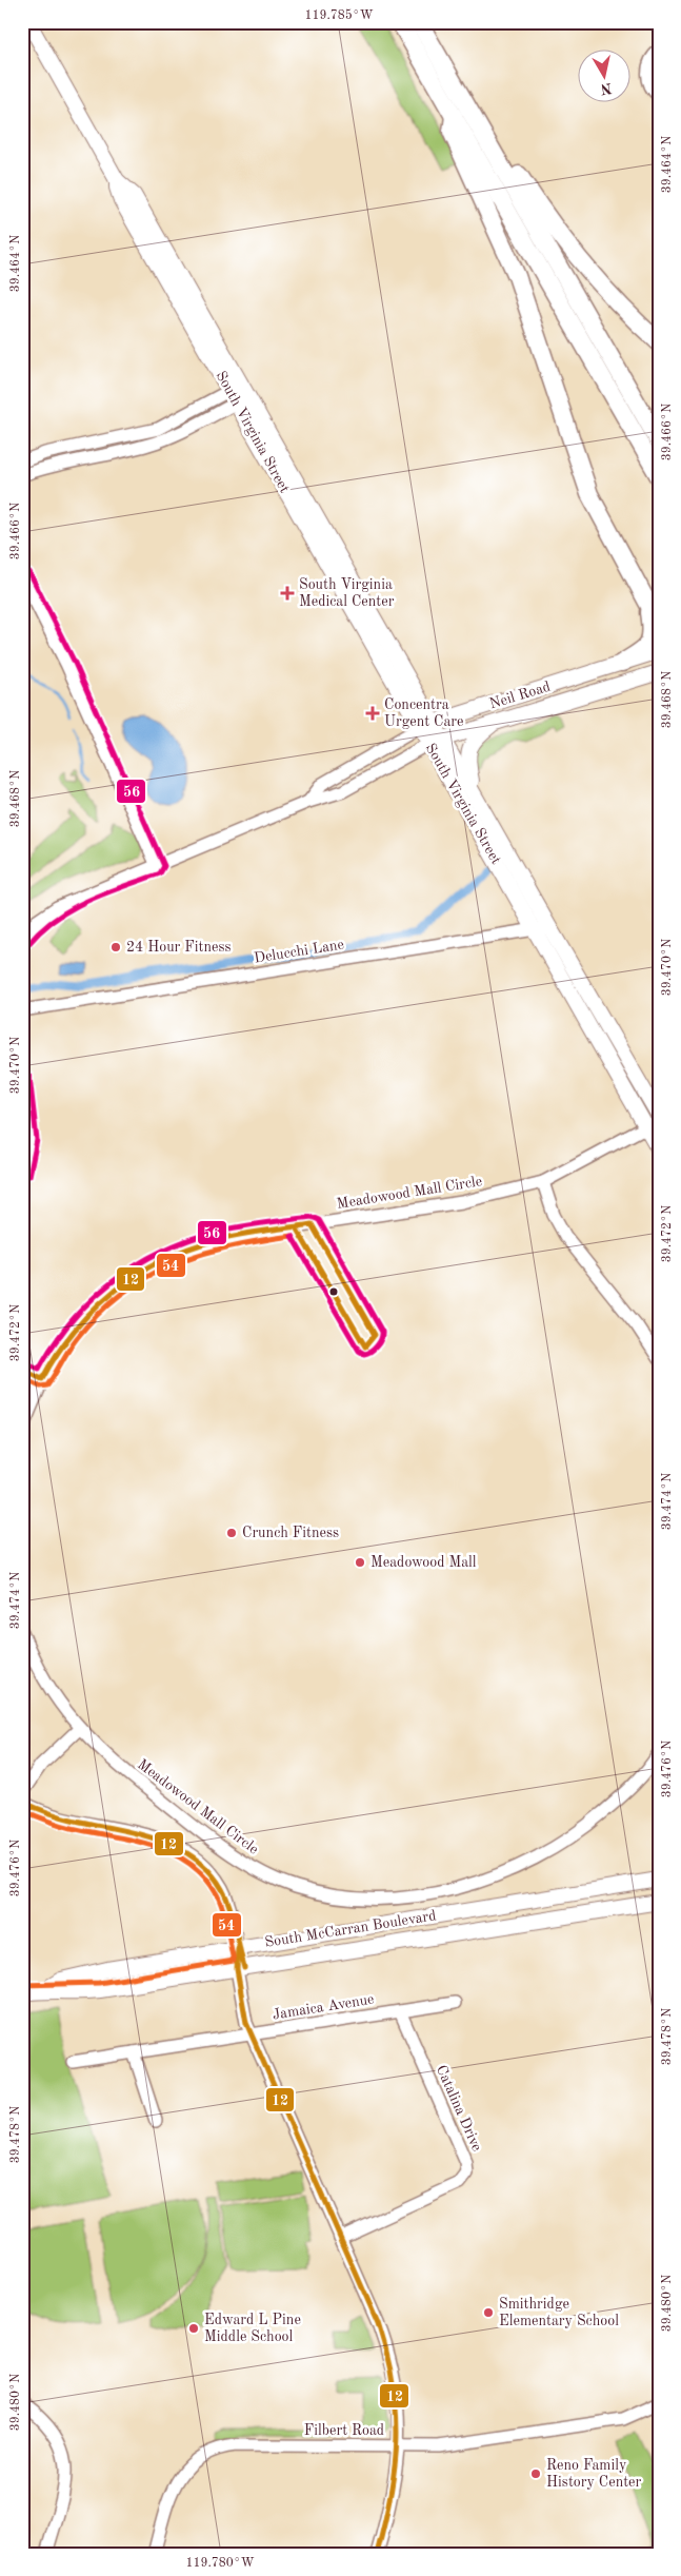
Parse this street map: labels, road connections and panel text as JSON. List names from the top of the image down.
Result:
{
  "streets": {
    "main road": ["South Virginia Street", "Neil Road", "South McCarran Boulevard"],
    "street": [
      "Delucchi Lane",
      "Meadowood Mall Circle",
      "Jamaica Avenue",
      "Catalina Drive",
      "Filbert Road"
    ]
  },
  "crossings": [
    ["South Virginia Street", "Neil Road"],
    ["South Virginia Street", "Delucchi Lane"],
    ["South Virginia Street", "Meadowood Mall Circle"],
    ["Jamaica Avenue", "Catalina Drive"]
  ],
  "places": {
    "health": ["South Virginia Medical Center", "Concentra Urgent Care"],
    "other": [
      "24 Hour Fitness",
      "Crunch Fitness",
      "Meadowood Mall",
      "Smithridge Elementary School",
      "Edward L Pine Middle School",
      "Reno Family History Center"
    ]
  },
  "lines": ["transit line 56", "transit line 12", "transit line 54"],
  "north": "bottom",
  "coordinates": [
    "119.785°W",
    "39.464°N",
    "39.466°N",
    "39.468°N",
    "39.470°N",
    "39.472°N",
    "39.474°N",
    "39.476°N",
    "39.478°N",
    "39.480°N",
    "119.780°W"
  ]
}
